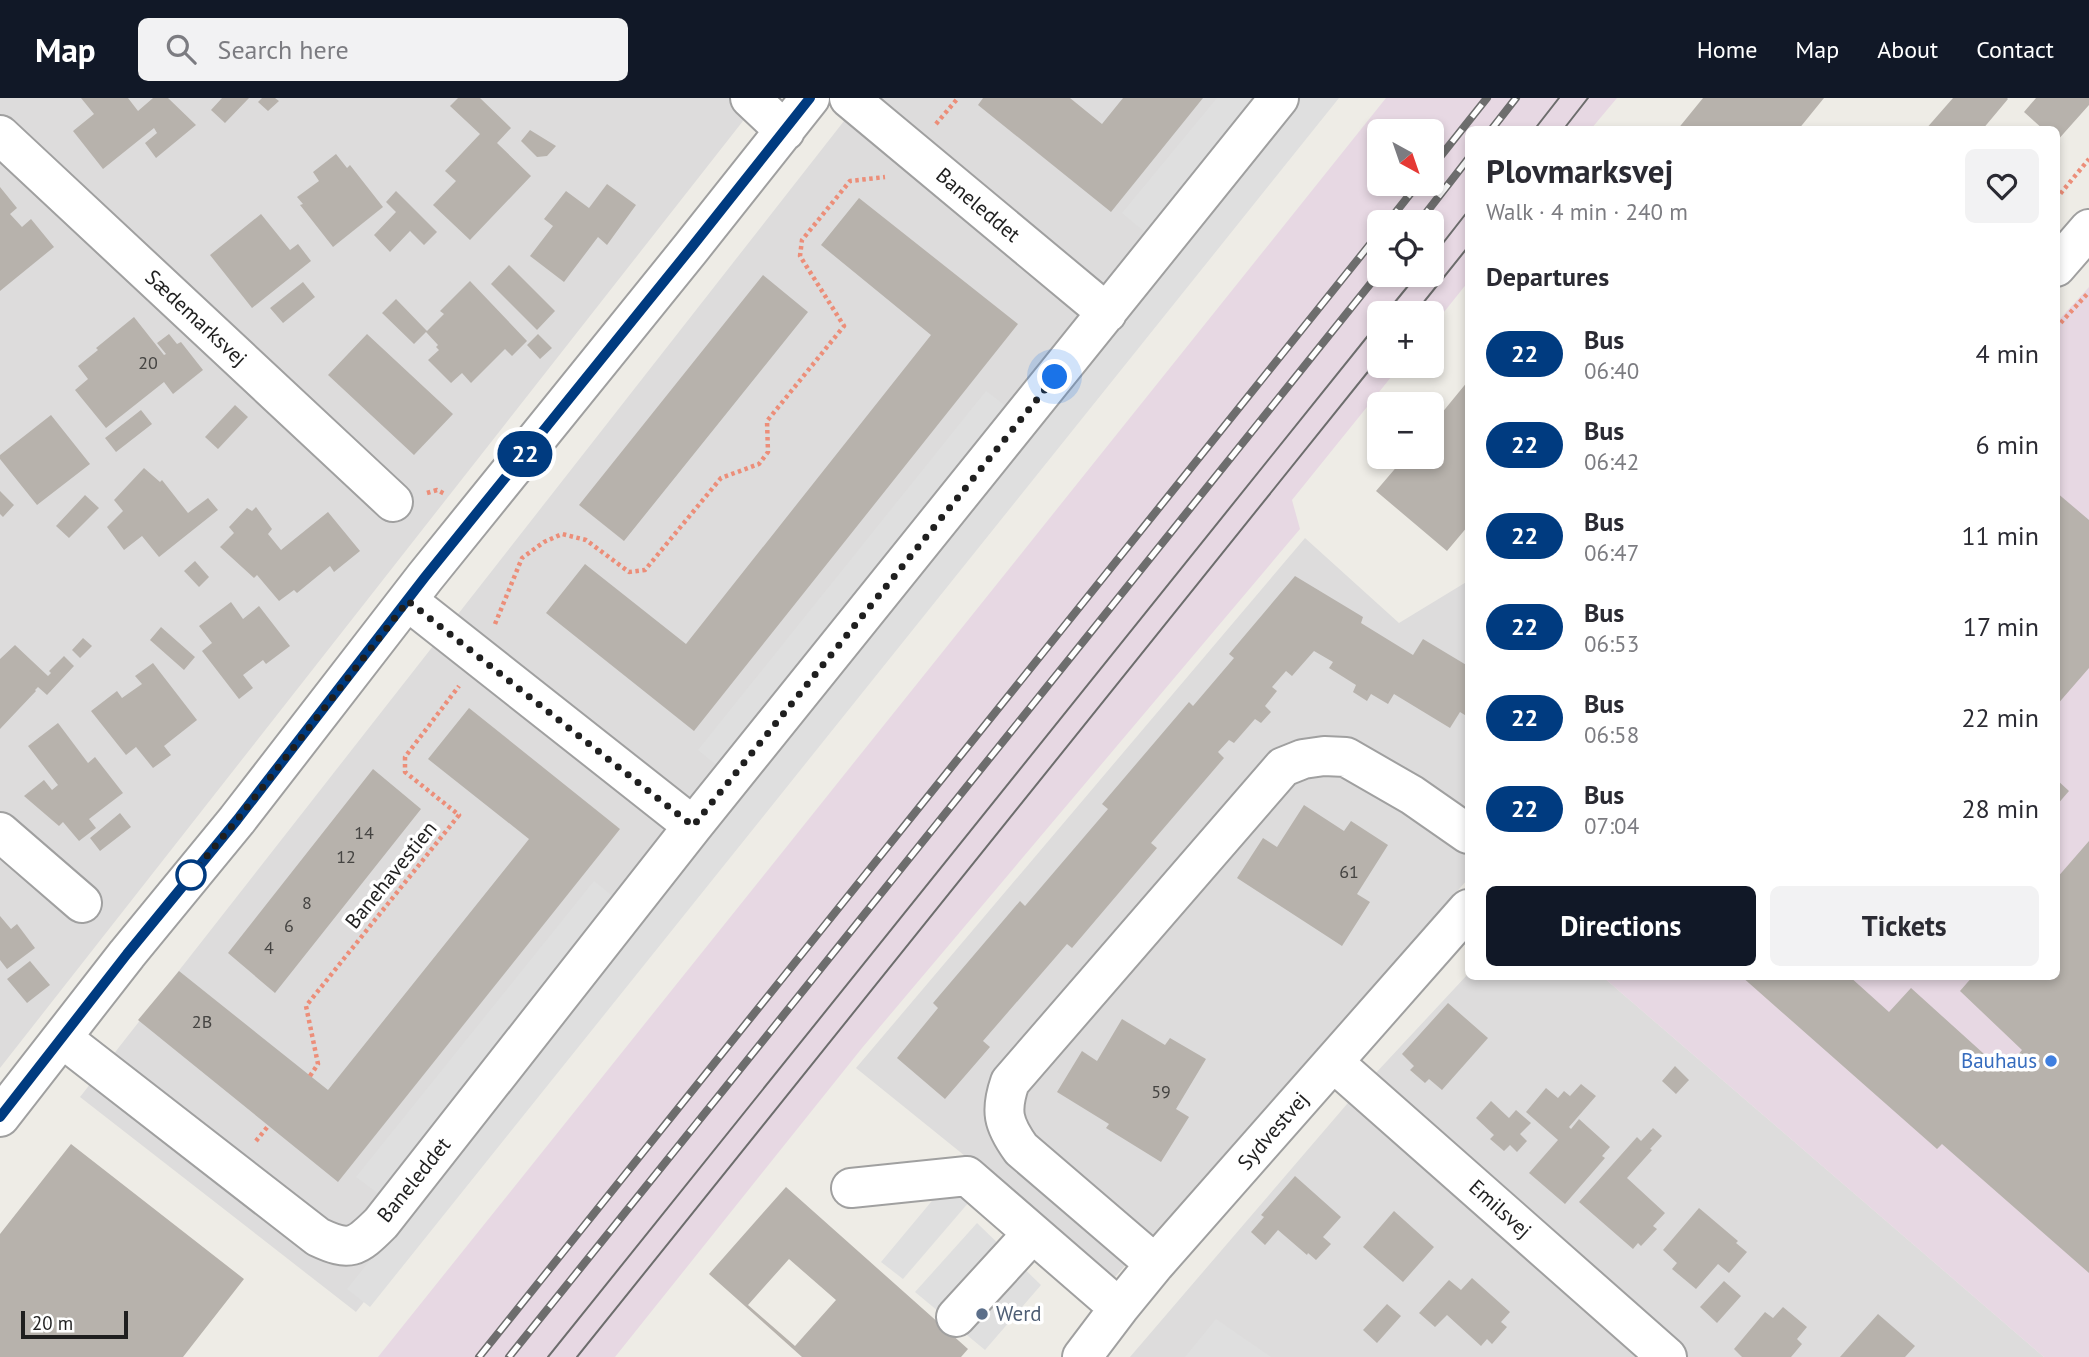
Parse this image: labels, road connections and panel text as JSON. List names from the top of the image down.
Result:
{
  "streets": {
    "street": [
      "Baneleddet",
      "Sædemarksvej",
      "Sydvestvej",
      "Emilsvej"
    ],
    "path": ["Banehavestien"]
  },
  "crossings": [
    ["Baneleddet", "Banehavestien"],
    ["Sydvestvej", "Emilsvej"]
  ],
  "places": ["Bauhaus", "Werd"],
  "lines": ["bus line 22"],
  "house_numbers": [
    "20",
    "14",
    "12",
    "61",
    "8",
    "6",
    "4",
    "2B",
    "59"
  ],
  "scale_bar": "20 m",
  "north": "bottom right",
  "page": {
    "header": "Map",
    "search": "Search here",
    "nav": [
      "Home",
      "Map",
      "About",
      "Contact"
    ],
    "on_map": "22",
    "map_buttons": ["+", "−"],
    "heading": [
      ["Plovmarksvej", "Walk · 4 min · 240 m"],
      "Departures"
    ],
    "list": [
      {
        "mark": "22",
        "name": "Bus",
        "note": "06:40",
        "value": "4 min"
      },
      {
        "mark": "22",
        "name": "Bus",
        "note": "06:42",
        "value": "6 min"
      },
      {
        "mark": "22",
        "name": "Bus",
        "note": "06:47",
        "value": "11 min"
      },
      {
        "mark": "22",
        "name": "Bus",
        "note": "06:53",
        "value": "17 min"
      },
      {
        "mark": "22",
        "name": "Bus",
        "note": "06:58",
        "value": "22 min"
      },
      {
        "mark": "22",
        "name": "Bus",
        "note": "07:04",
        "value": "28 min"
      }
    ],
    "buttons": ["Directions", "Tickets"],
    "scale": "20 m"
  }
}
